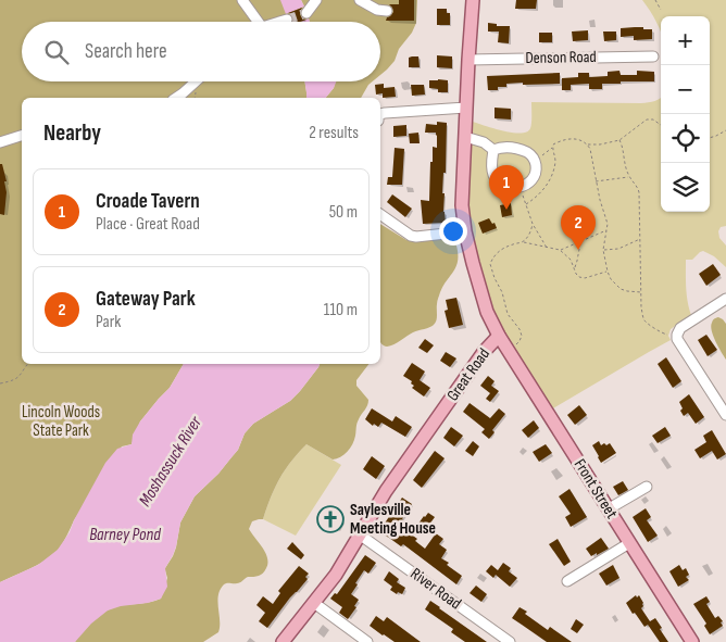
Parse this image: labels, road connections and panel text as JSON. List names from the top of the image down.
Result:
{
  "streets": {
    "main road": ["Great Road", "Front Street"],
    "street": ["Denson Road", "River Road"]
  },
  "crossings": [
    ["Denson Road", "Great Road"],
    ["Great Road", "Front Street"],
    ["Great Road", "River Road"]
  ],
  "water": ["Moshassuck River", "Barney Pond"],
  "parks": ["Lincoln Woods State Park"],
  "places": {
    "church": ["Saylesville Meeting House"]
  },
  "page": {
    "map_buttons": ["+", "−"],
    "search": "Search here",
    "heading": ["Nearby", "2 results"],
    "pins": ["1", "2"],
    "list": [
      {
        "mark": "1",
        "name": "Croade Tavern",
        "note": "Place · Great Road",
        "value": "50 m"
      },
      {
        "mark": "2",
        "name": "Gateway Park",
        "note": "Park",
        "value": "110 m"
      }
    ]
  }
}
